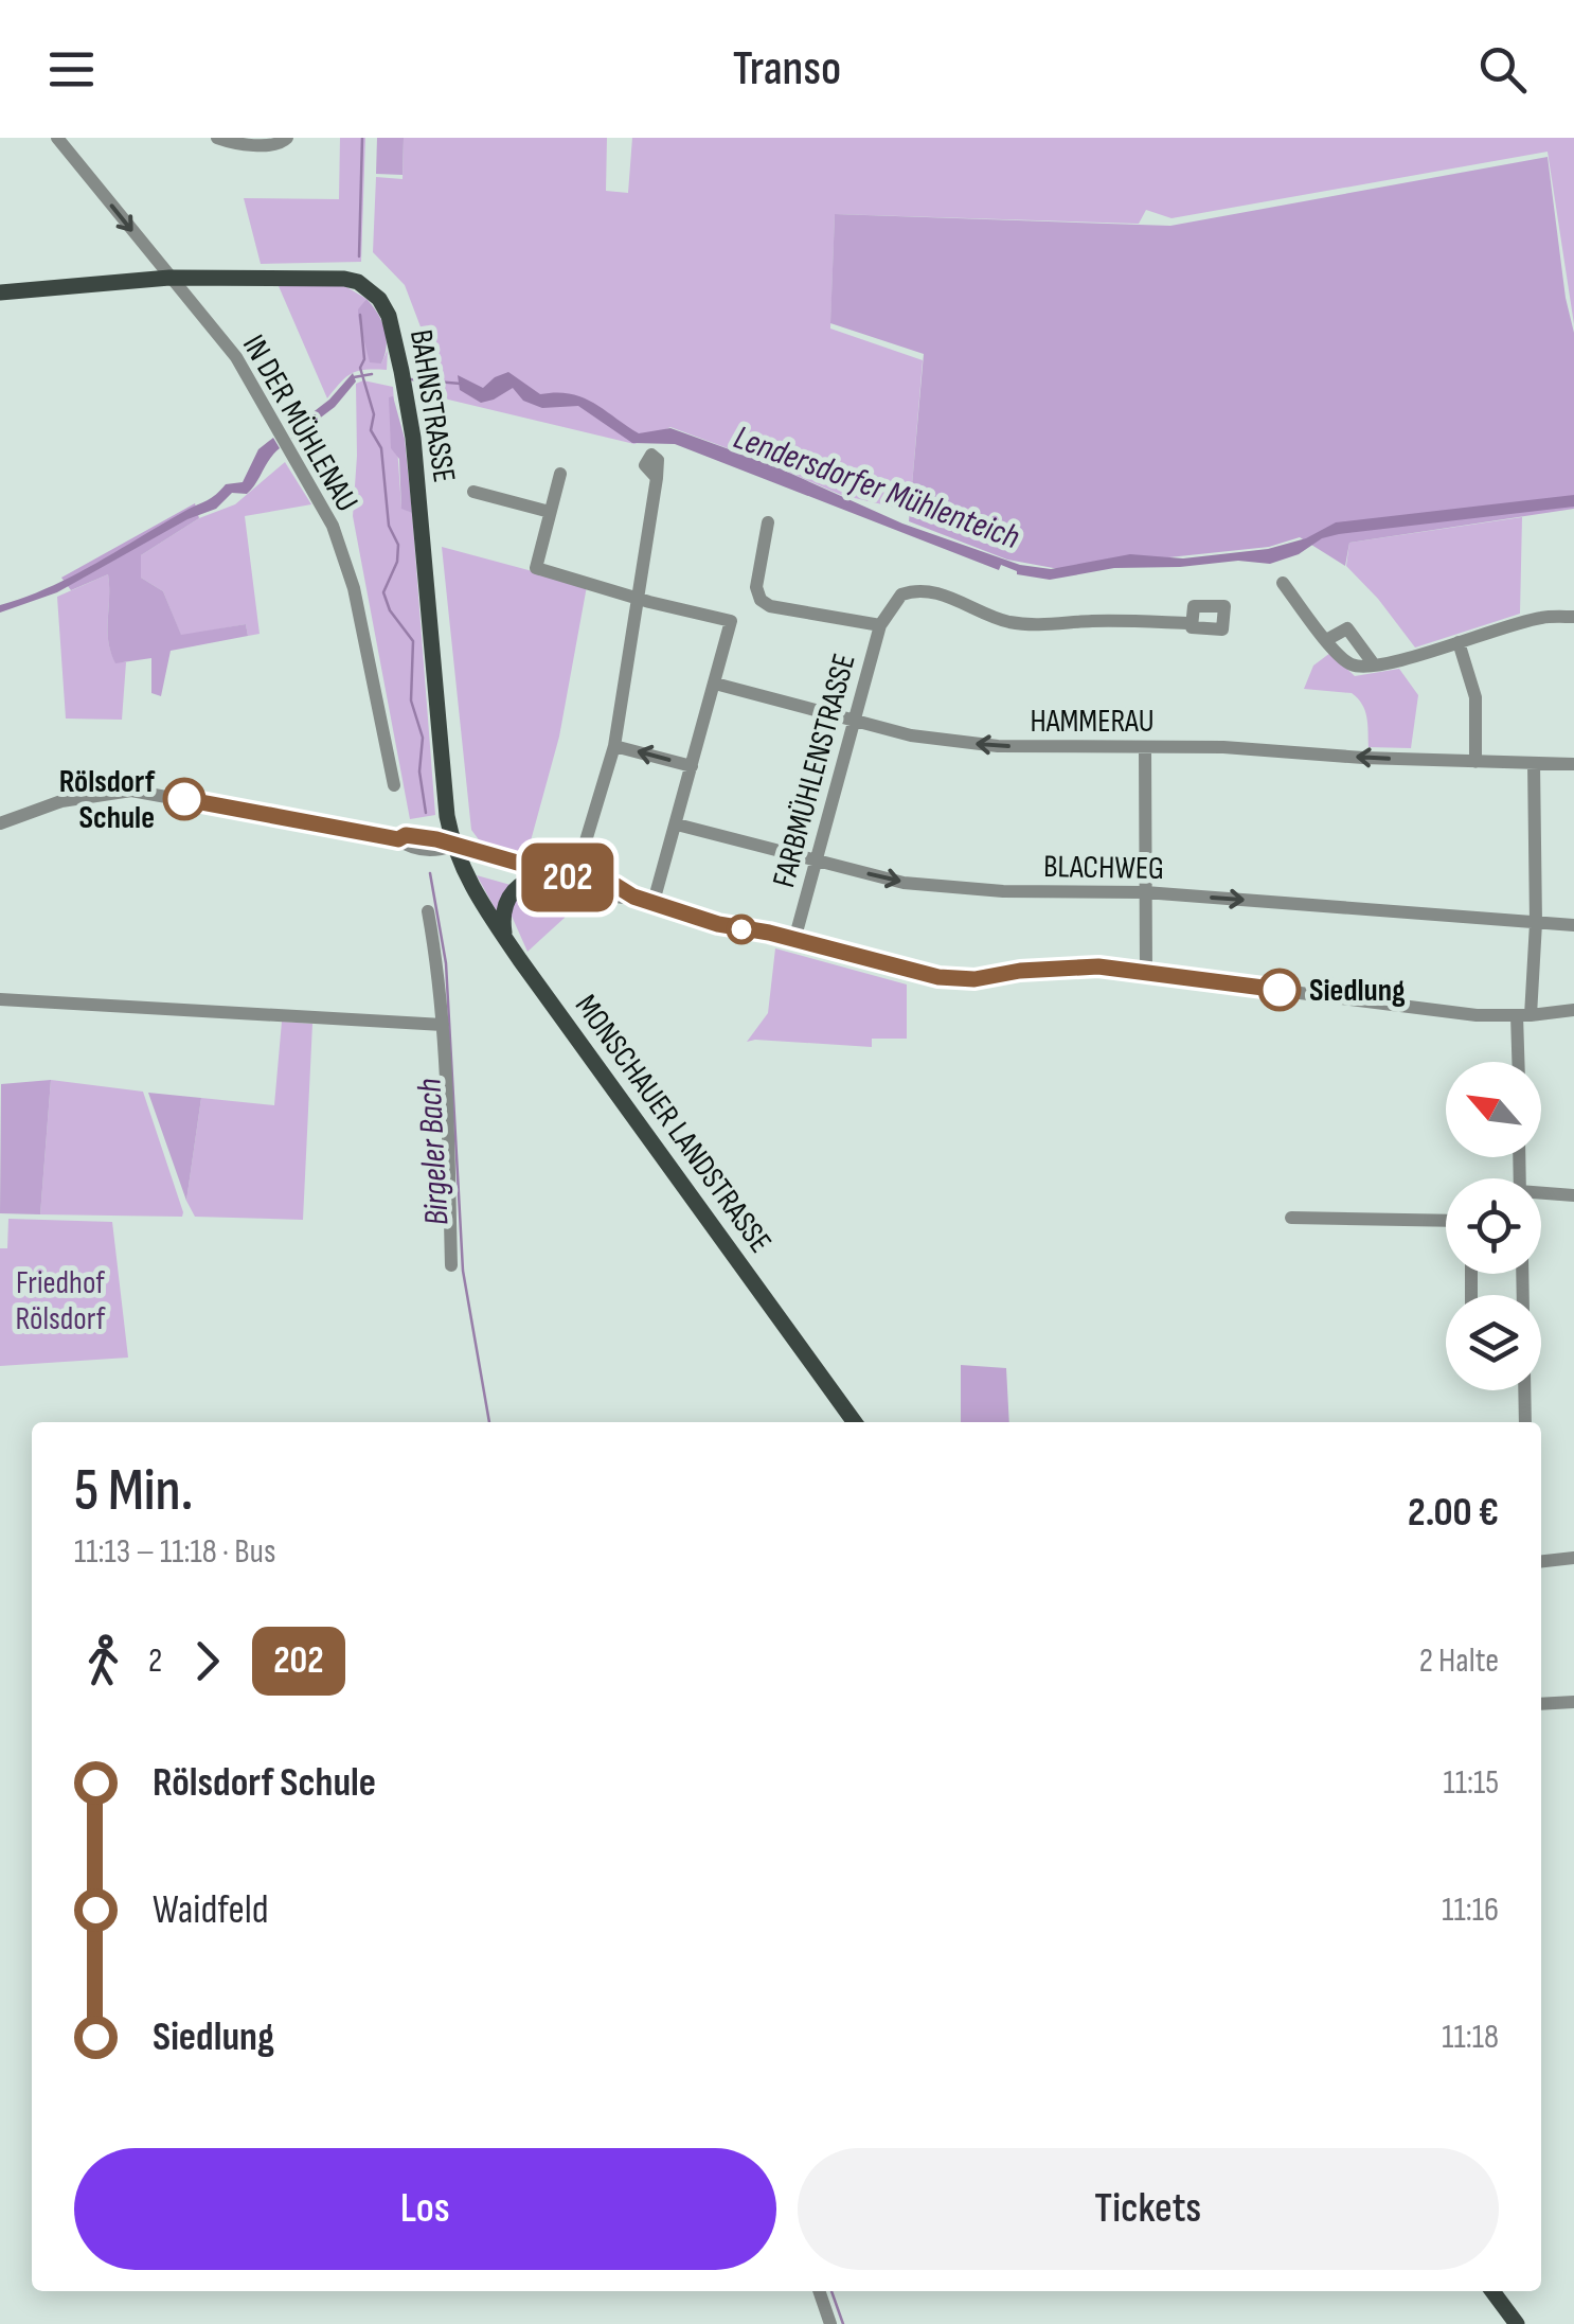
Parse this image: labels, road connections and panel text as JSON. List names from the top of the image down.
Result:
{
  "streets": {
    "main road": ["BAHNSTRASSE", "MONSCHAUER LANDSTRASSE"],
    "street": [
      "IN DER MÜHLENAU",
      "HAMMERAU",
      "FARBMÜHLENSTRASSE",
      "BLACHWEG"
    ]
  },
  "crossings": [
    ["BAHNSTRASSE", "IN DER MÜHLENAU"],
    ["BAHNSTRASSE", "MONSCHAUER LANDSTRASSE"],
    ["HAMMERAU", "FARBMÜHLENSTRASSE"],
    ["FARBMÜHLENSTRASSE", "BLACHWEG"]
  ],
  "one_way": ["HAMMERAU"],
  "water": ["Lendersdorfer Mühlenteich", "Birgeler Bach"],
  "parks": ["Friedhof Rölsdorf"],
  "places": ["Rölsdorf Schule", "Siedlung"],
  "lines": ["bus line 202"],
  "north": "top left",
  "page": {
    "header": "Transo",
    "on_map": "202",
    "heading": ["5 Min.", "11:13 – 11:18 · Bus", "2.00 €"],
    "legs": ["2", "202", "2 Halte"],
    "list": [
      {
        "name": "Rölsdorf Schule",
        "value": "11:15"
      },
      {
        "name": "Waidfeld",
        "value": "11:16"
      },
      {
        "name": "Siedlung",
        "value": "11:18"
      }
    ],
    "buttons": ["Los", "Tickets"]
  }
}
